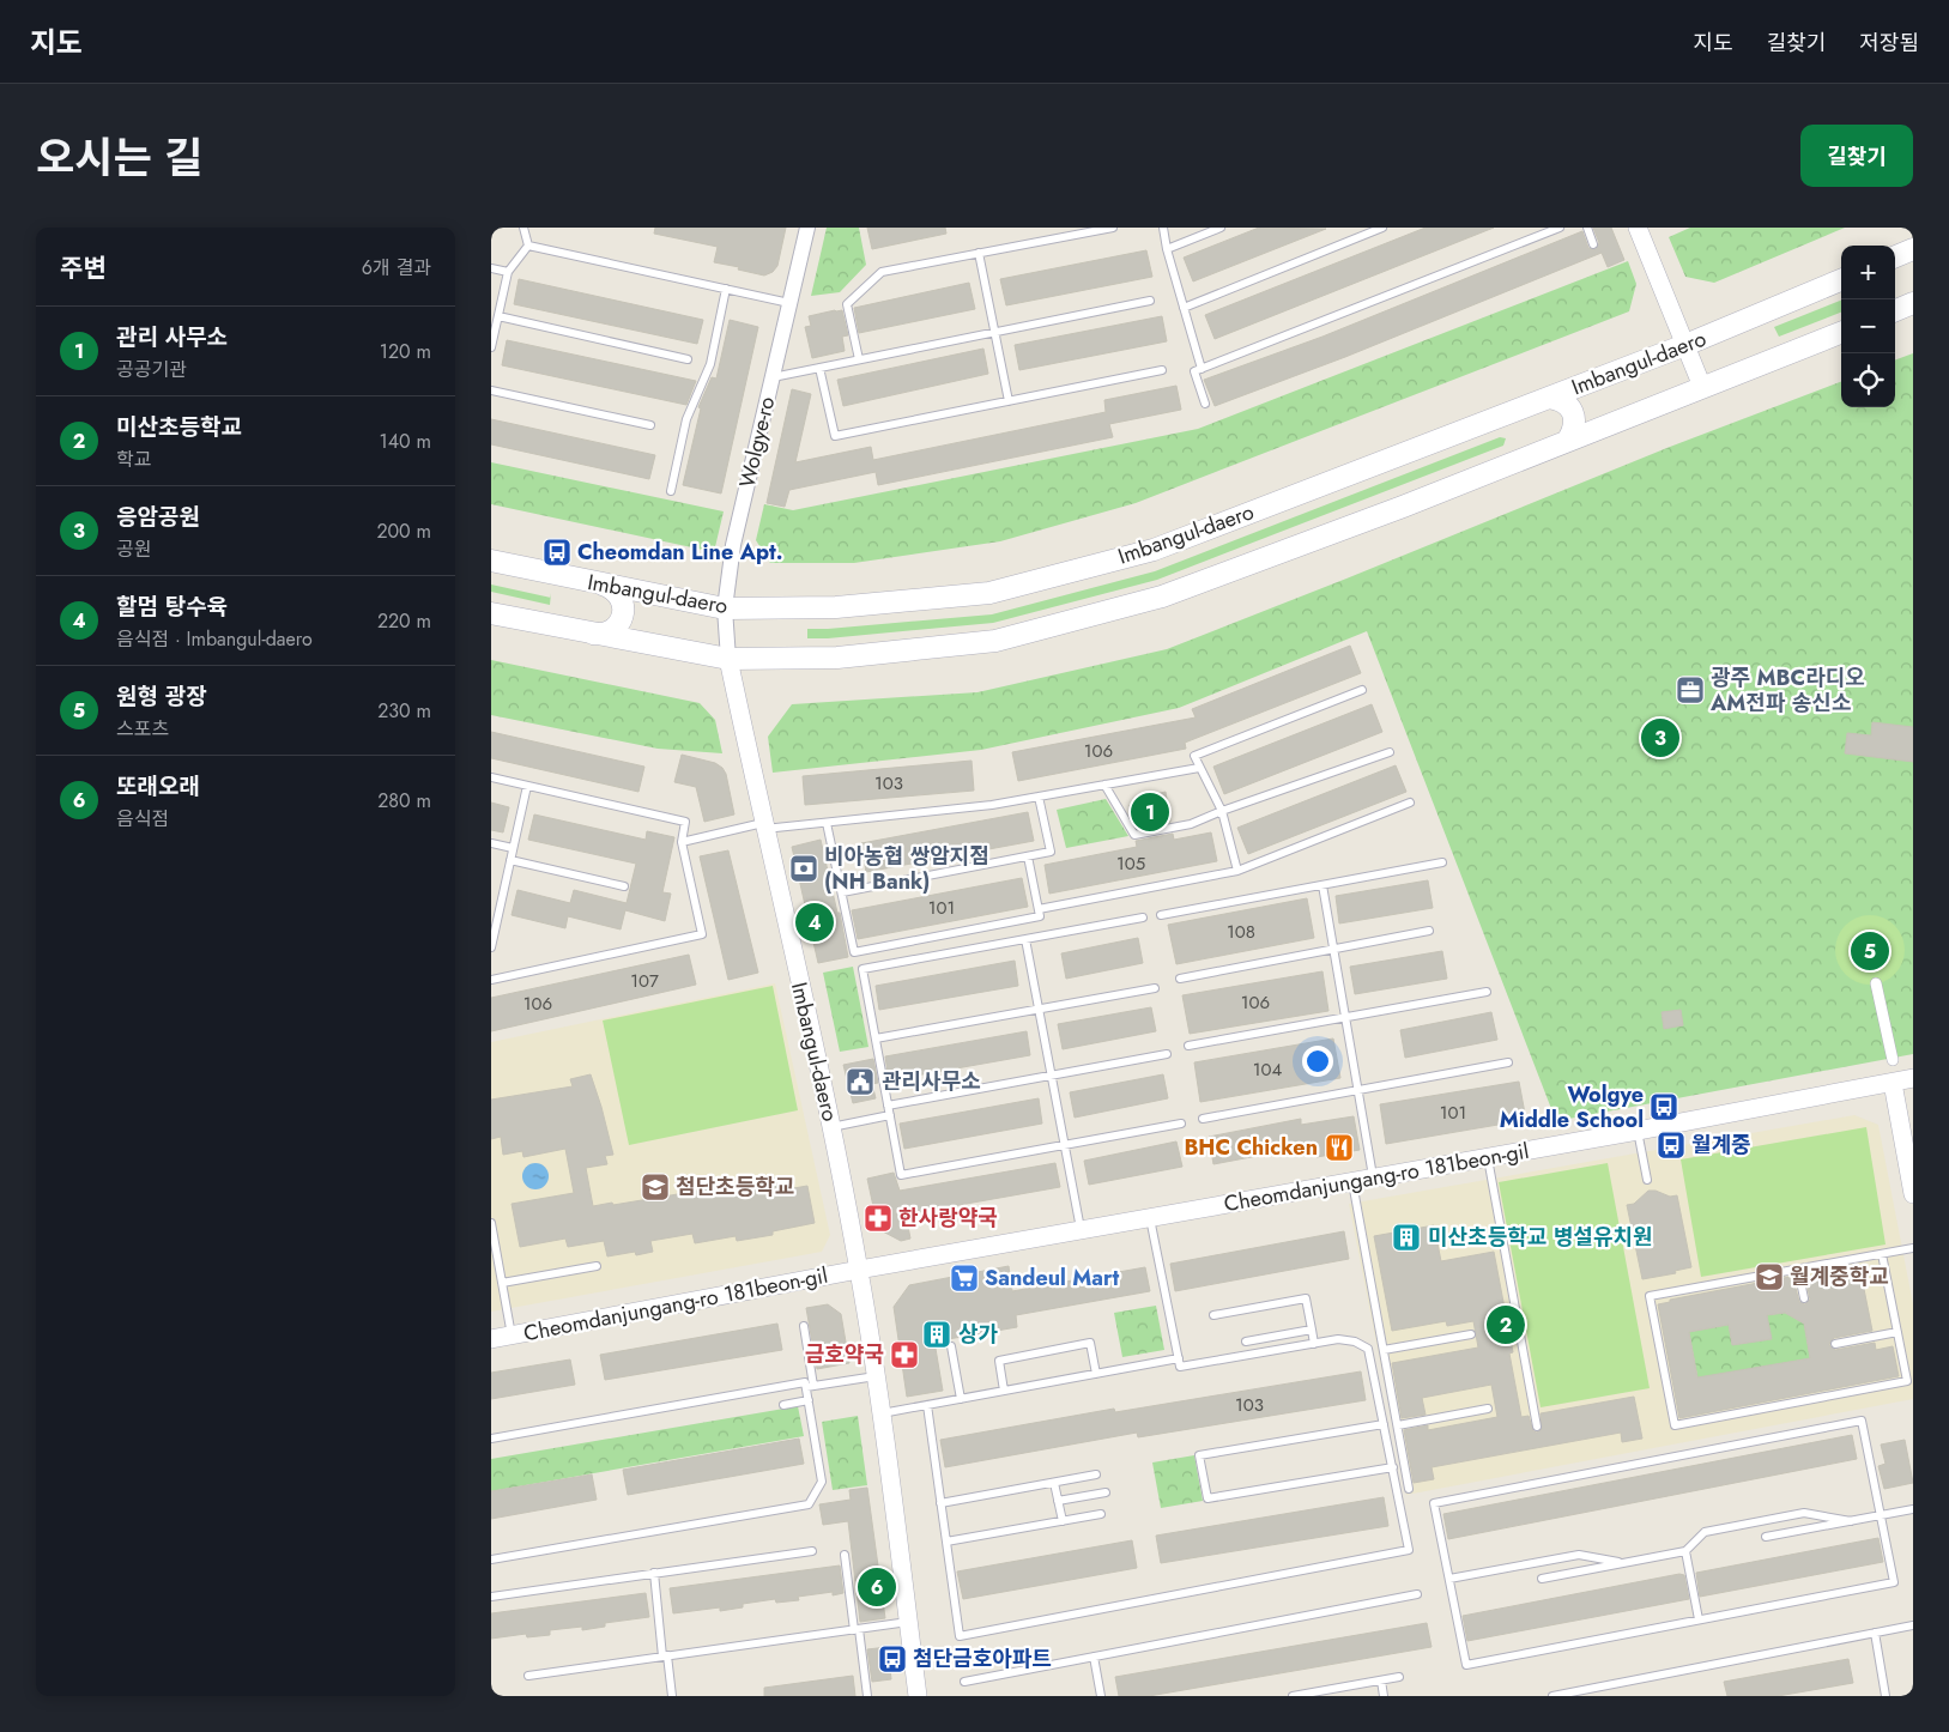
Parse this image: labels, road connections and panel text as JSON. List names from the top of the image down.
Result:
{
  "streets": {
    "main road": ["Imbangul-daero"],
    "street": ["Wolgye-ro", "Cheomdanjungang-ro 181beon-gil"]
  },
  "crossings": [
    ["Imbangul-daero", "Wolgye-ro"],
    ["Imbangul-daero", "Cheomdanjungang-ro 181beon-gil"]
  ],
  "places": {
    "bus stop": [
      "Cheomdan Line Apt.",
      "Wolgye Middle School",
      "월계중",
      "첨단금호아파트"
    ],
    "office": ["광주 MBC라디오 AM전파 송신소"],
    "bank": ["비아농협 쌍암지점 (NH Bank)"],
    "public building": ["관리사무소"],
    "restaurant": ["BHC Chicken"],
    "school or university": ["첨단초등학교", "월계중학교"],
    "pharmacy": ["한사랑약국", "금호약국"],
    "building": ["미산초등학교 병설유치원", "상가"],
    "supermarket": ["Sandeul Mart"]
  },
  "house_numbers": [
    "106",
    "103",
    "105",
    "101",
    "108",
    "107",
    "106",
    "106",
    "104",
    "101",
    "103"
  ],
  "page": {
    "header": "지도",
    "nav": ["지도", "길찾기", "저장됨"],
    "title": "오시는 길",
    "buttons": "길찾기",
    "heading": ["주변", "6개 결과"],
    "map_buttons": ["+", "−"],
    "list": [
      {
        "mark": "1",
        "name": "관리 사무소",
        "note": "공공기관",
        "value": "120 m"
      },
      {
        "mark": "2",
        "name": "미산초등학교",
        "note": "학교",
        "value": "140 m"
      },
      {
        "mark": "3",
        "name": "응암공원",
        "note": "공원",
        "value": "200 m"
      },
      {
        "mark": "4",
        "name": "할멈 탕수육",
        "note": "음식점 · Imbangul-daero",
        "value": "220 m"
      },
      {
        "mark": "5",
        "name": "원형 광장",
        "note": "스포츠",
        "value": "230 m"
      },
      {
        "mark": "6",
        "name": "또래오래",
        "note": "음식점",
        "value": "280 m"
      }
    ],
    "pins": [
      "3",
      "1",
      "4",
      "5",
      "2",
      "6"
    ]
  }
}
